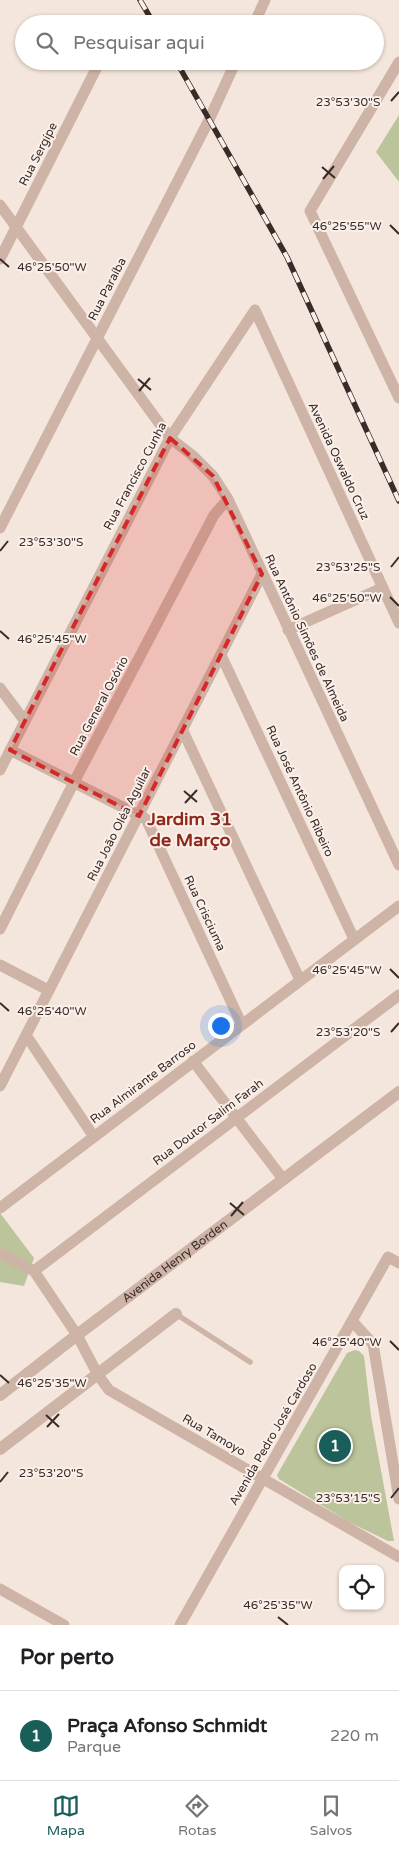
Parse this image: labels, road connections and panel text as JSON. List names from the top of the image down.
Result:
{
  "streets": {
    "street": [
      "Rua Sergípe",
      "Rua Paraíba",
      "Avenida Oswaldo Cruz",
      "Rua Francisco Cunha",
      "Rua Antônio Simões de Almeida",
      "Rua General Osório",
      "Rua José Antônio Ribeiro",
      "Rua João Oléa Aguilar",
      "Rua Crisciuma",
      "Rua Almirante Barroso",
      "Rua Doutor Salim Farah",
      "Avenida Henry Borden",
      "Avenida Pedro José Cardoso",
      "Rua Tamoyo"
    ]
  },
  "crossings": [
    ["Rua Sergípe", "Rua Antônio Simões de Almeida"],
    ["Rua Paraíba", "Rua Antônio Simões de Almeida"],
    ["Avenida Oswaldo Cruz", "Rua Francisco Cunha"],
    ["Rua Francisco Cunha", "Rua Antônio Simões de Almeida"],
    ["Rua Antônio Simões de Almeida", "Rua General Osório"],
    ["Rua Antônio Simões de Almeida", "Rua João Oléa Aguilar"],
    ["Rua José Antônio Ribeiro", "Rua João Oléa Aguilar"],
    ["Rua José Antônio Ribeiro", "Rua Almirante Barroso"],
    ["Rua João Oléa Aguilar", "Rua Crisciuma"],
    ["Rua Crisciuma", "Rua Almirante Barroso"],
    ["Rua Doutor Salim Farah", "Rua Tamoyo"],
    ["Avenida Henry Borden", "Rua Tamoyo"],
    ["Avenida Pedro José Cardoso", "Rua Tamoyo"]
  ],
  "districts": ["Jardim 31 de Março"],
  "page": {
    "search": "Pesquisar aqui",
    "pins": "1",
    "heading": "Por perto",
    "list": [
      {
        "mark": "1",
        "name": "Praça Afonso Schmidt",
        "note": "Parque",
        "value": "220 m"
      }
    ],
    "nav": ["Mapa", "Rotas", "Salvos"]
  },
  "coordinates": [
    "23°53'30\"S",
    "46°25'55\"W",
    "46°25'50\"W",
    "23°53'25\"S",
    "46°25'45\"W",
    "46°25'40\"W",
    "23°53'20\"S",
    "46°25'35\"W",
    "23°53'15\"S"
  ]
}
